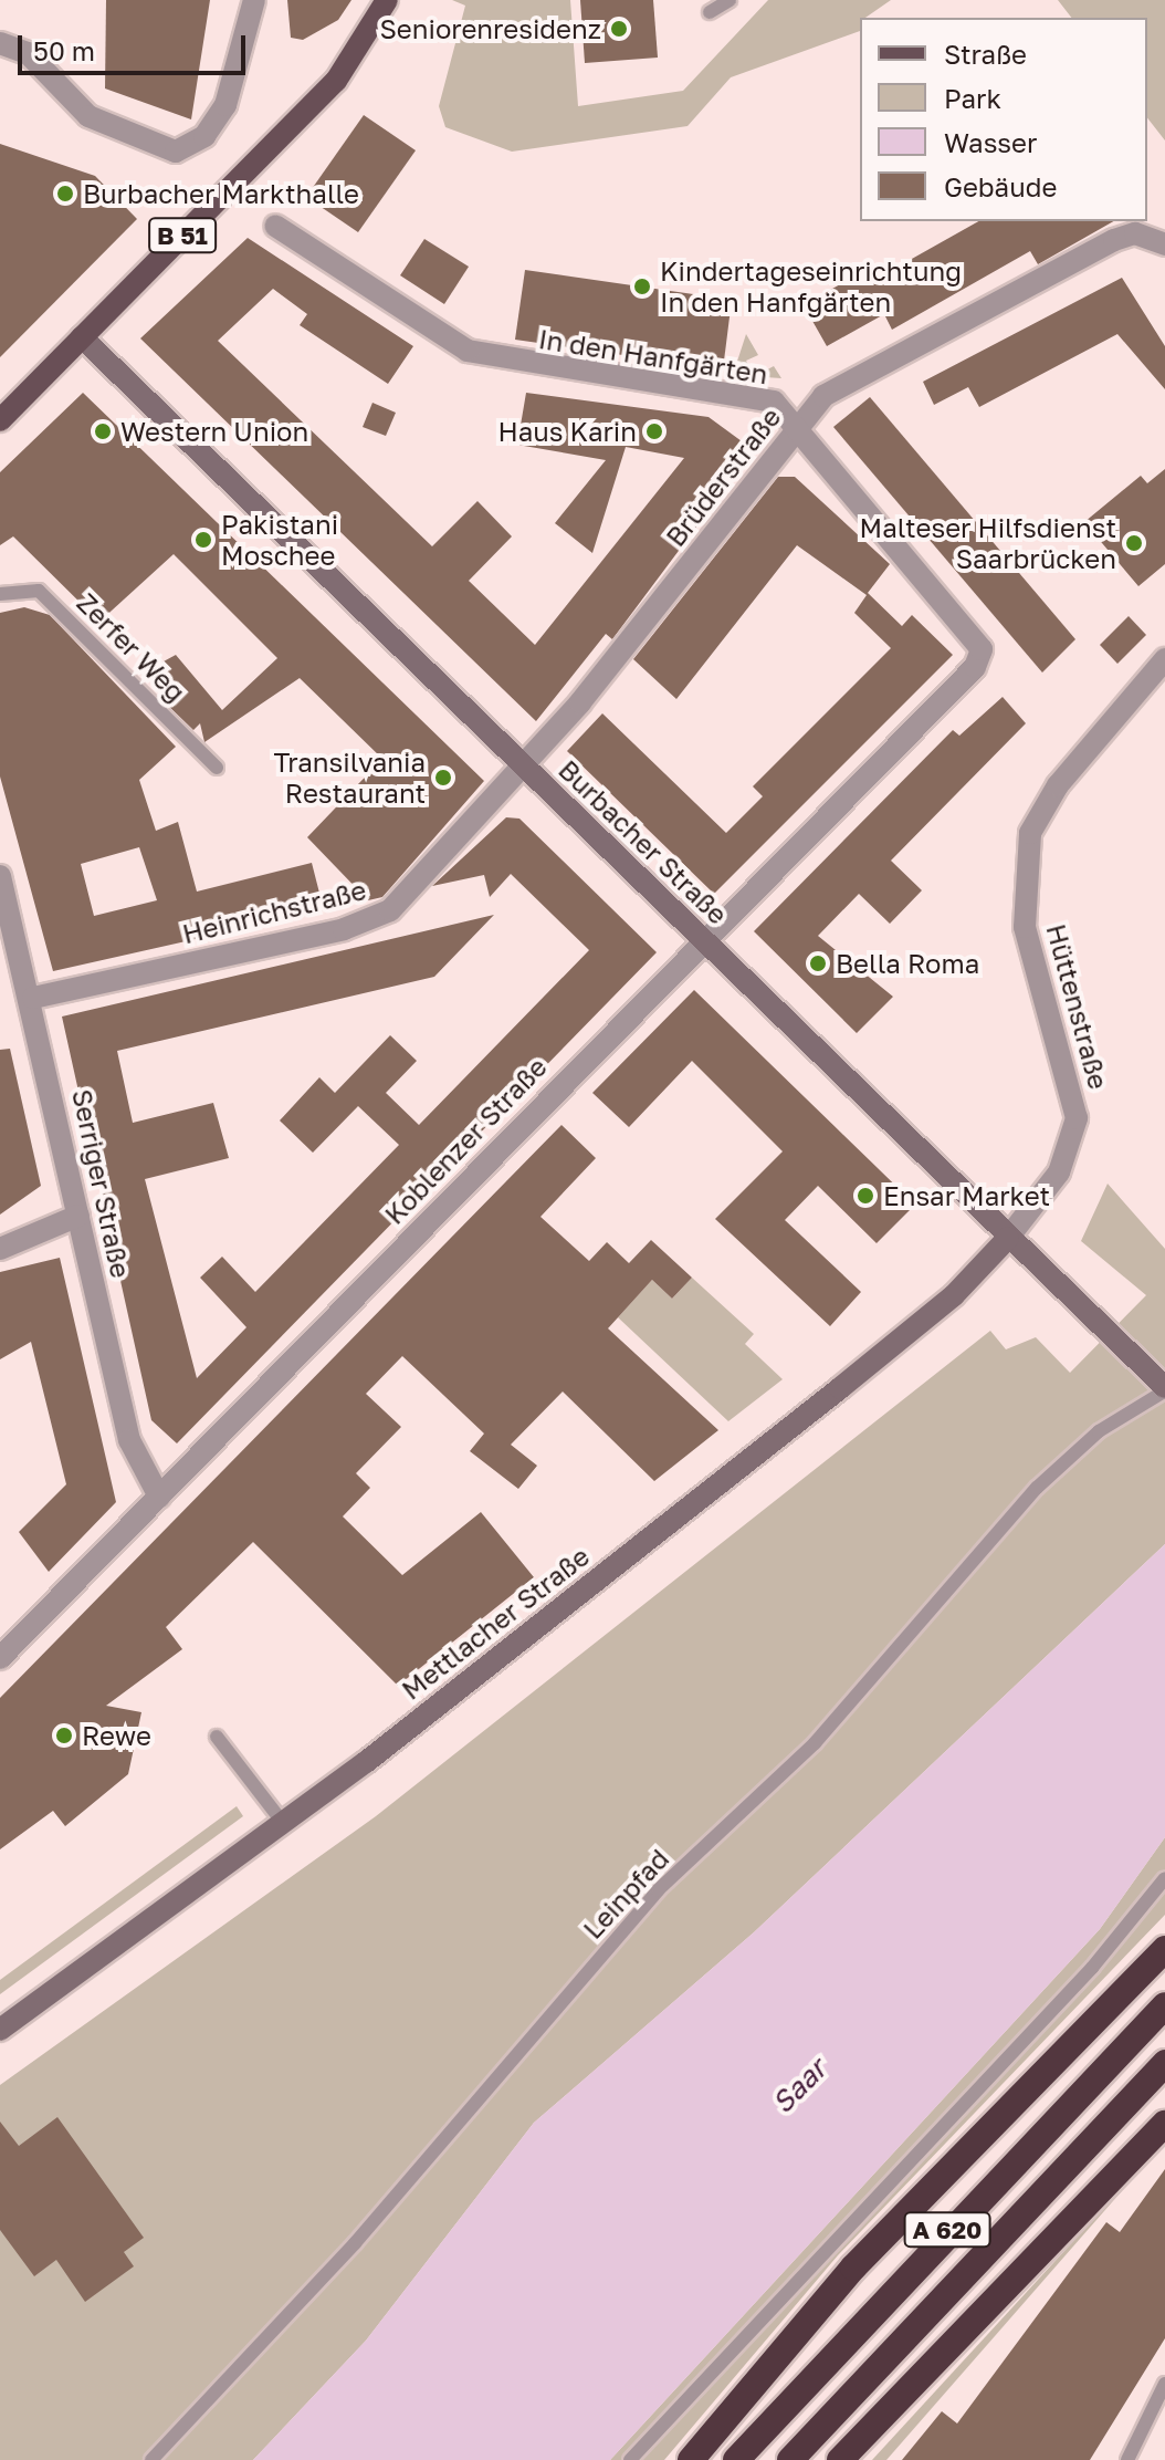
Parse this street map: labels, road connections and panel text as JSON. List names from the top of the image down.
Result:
{
  "streets": {
    "highway": ["A 620"],
    "main road": ["B 51", "Burbacher Straße", "Mettlacher Straße"],
    "street": [
      "In den Hanfgärten",
      "Brüderstraße",
      "Heinrichstraße",
      "Hüttenstraße",
      "Koblenzer Straße",
      "Serriger Straße"
    ],
    "lane": ["Zerfer Weg", "Leinpfad"]
  },
  "crossings": [
    ["B 51", "Burbacher Straße"],
    ["In den Hanfgärten", "Brüderstraße"],
    ["In den Hanfgärten", "Koblenzer Straße"],
    ["Brüderstraße", "Burbacher Straße"],
    ["Brüderstraße", "Heinrichstraße"],
    ["Burbacher Straße", "Heinrichstraße"],
    ["Burbacher Straße", "Hüttenstraße"],
    ["Burbacher Straße", "Koblenzer Straße"],
    ["Burbacher Straße", "Mettlacher Straße"],
    ["Burbacher Straße", "Leinpfad"],
    ["Heinrichstraße", "Serriger Straße"],
    ["Hüttenstraße", "Mettlacher Straße"],
    ["Koblenzer Straße", "Serriger Straße"]
  ],
  "water": ["Saar"],
  "places": [
    "Seniorenresidenz",
    "Burbacher Markthalle",
    "Kindertageseinrichtung In den Hanfgärten",
    "Western Union",
    "Haus Karin",
    "Pakistani Moschee",
    "Malteser Hilfsdienst Saarbrücken",
    "Transilvania Restaurant",
    "Bella Roma",
    "Ensar Market",
    "Rewe"
  ],
  "legend": [
    "Straße",
    "Park",
    "Wasser",
    "Gebäude"
  ],
  "scale_bar": "50 m"
}
